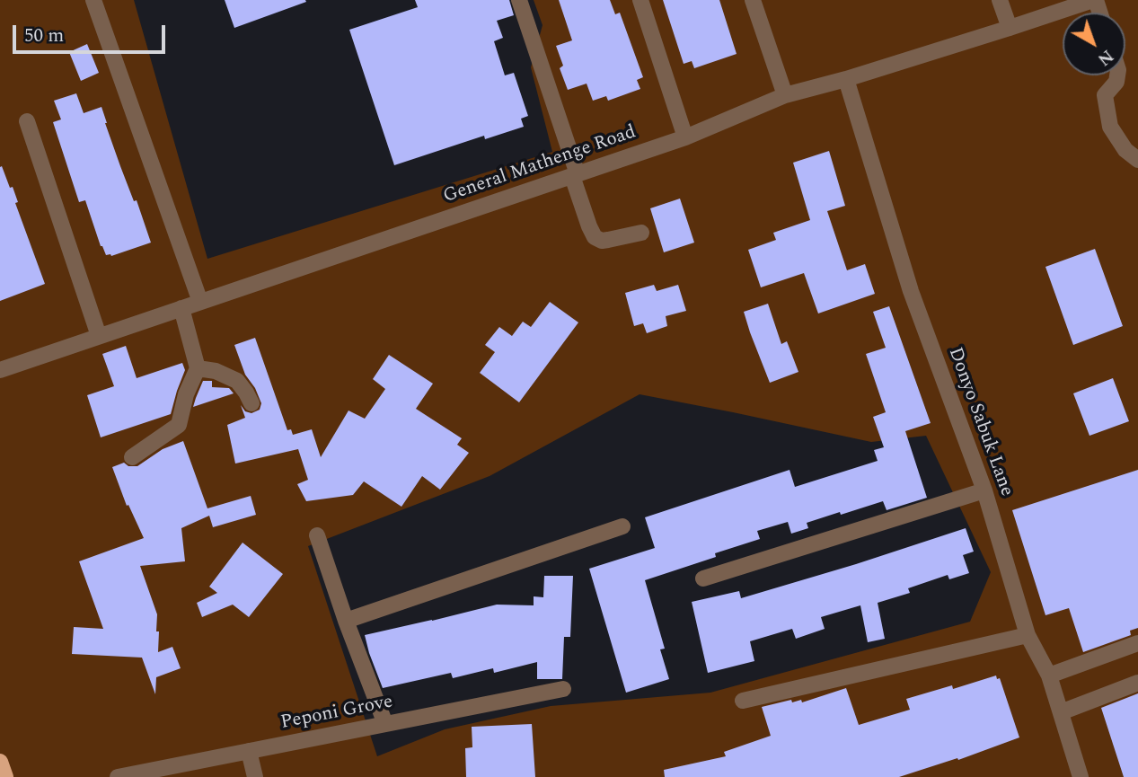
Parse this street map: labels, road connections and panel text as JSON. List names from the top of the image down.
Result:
{
  "streets": {
    "street": ["General Mathenge Road", "Donyo Sabuk Lane", "Peponi Grove"]
  },
  "crossings": [
    ["General Mathenge Road", "Donyo Sabuk Lane"]
  ],
  "scale_bar": "50 m",
  "north": "bottom right"
}
